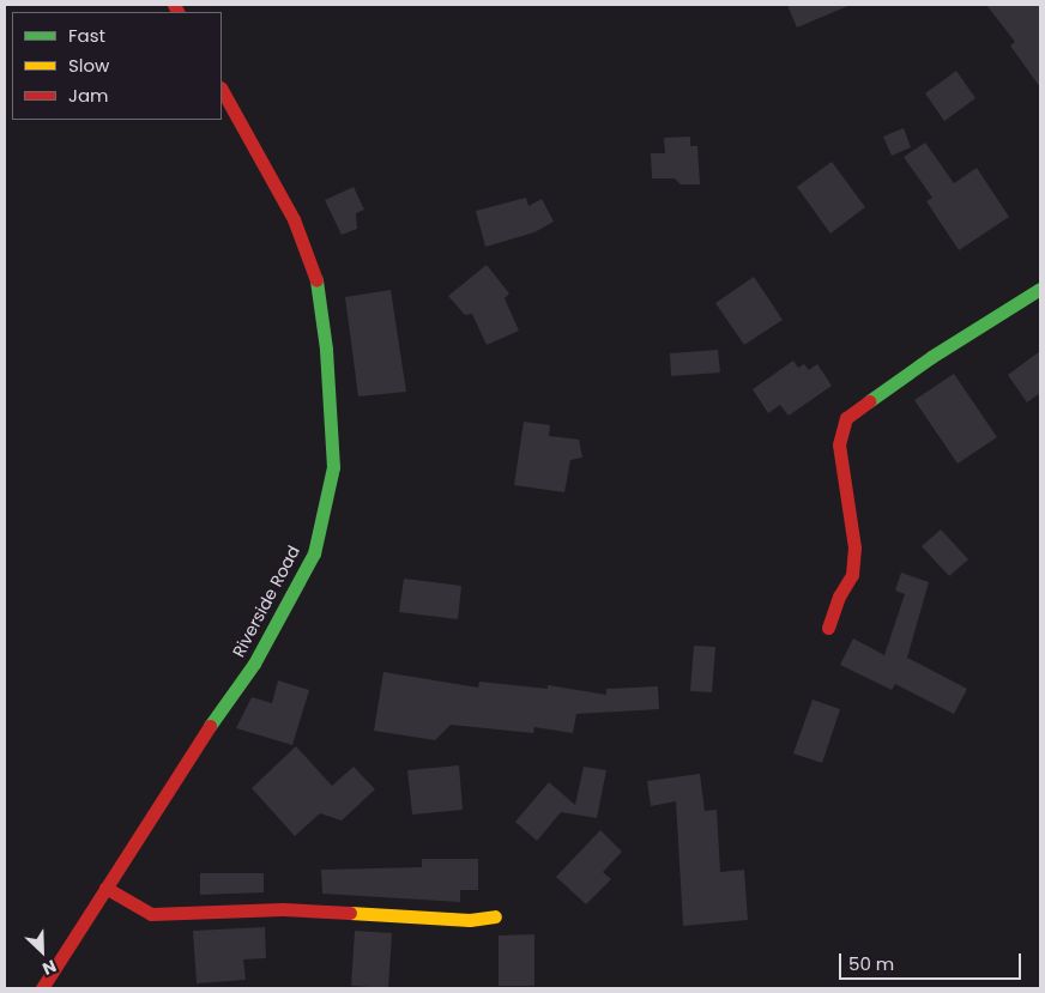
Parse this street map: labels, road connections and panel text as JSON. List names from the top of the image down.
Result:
{
  "streets": {
    "street": ["Riverside Road"]
  },
  "legend": ["Fast", "Slow", "Jam"],
  "scale_bar": "50 m",
  "north": "bottom right"
}
